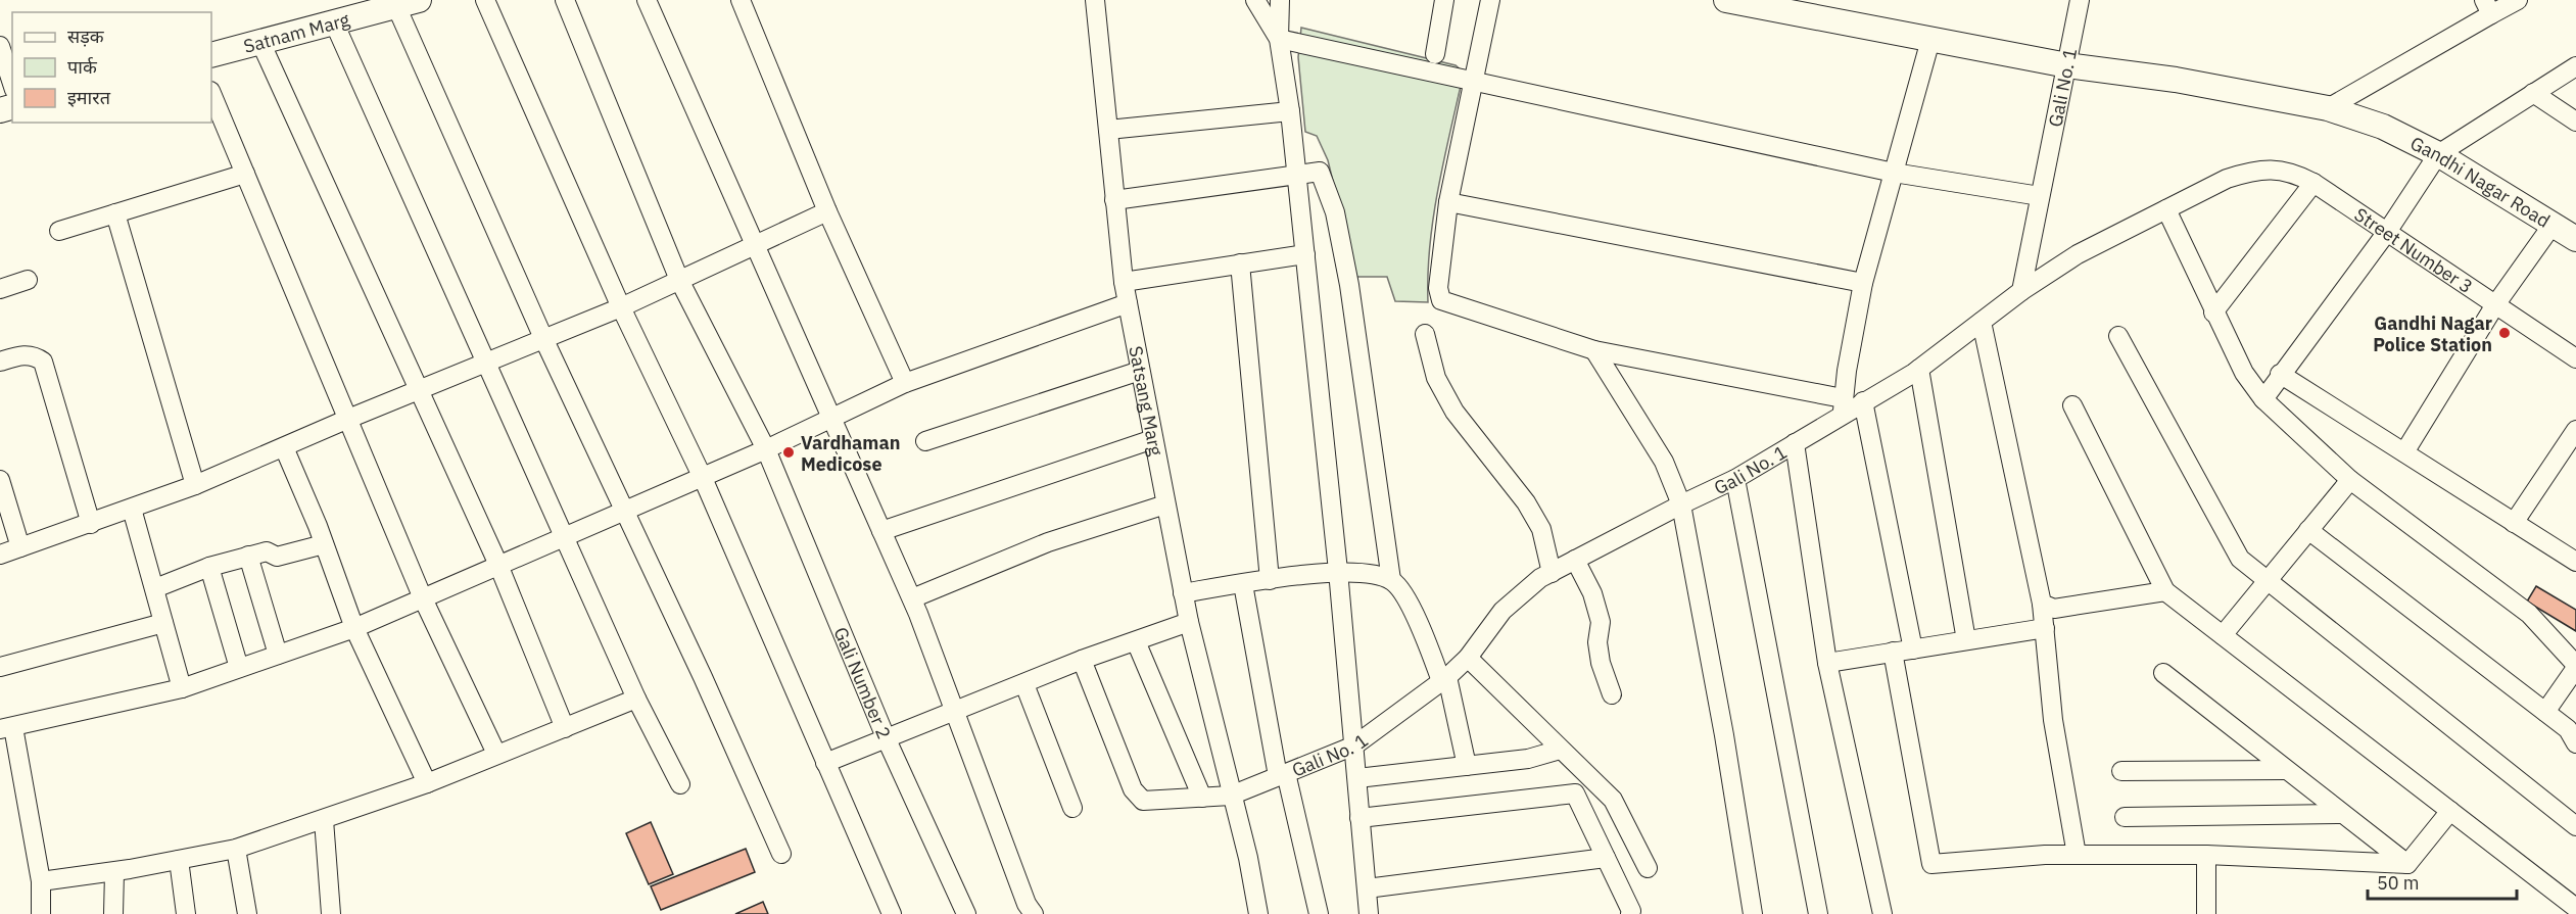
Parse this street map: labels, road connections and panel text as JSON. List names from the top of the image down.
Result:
{
  "streets": {
    "street": [
      "Satnam Marg",
      "Gali No. 1",
      "Gandhi Nagar Road",
      "Street Number 3",
      "Satsang Marg",
      "Gali Number 2"
    ]
  },
  "crossings": [
    ["Gali No. 1", "Gandhi Nagar Road"],
    ["Gali No. 1", "Satsang Marg"]
  ],
  "places": ["Gandhi Nagar Police Station", "Vardhaman Medicose"],
  "legend": ["सड़क", "पार्क", "इमारत"],
  "scale_bar": "50 m"
}
